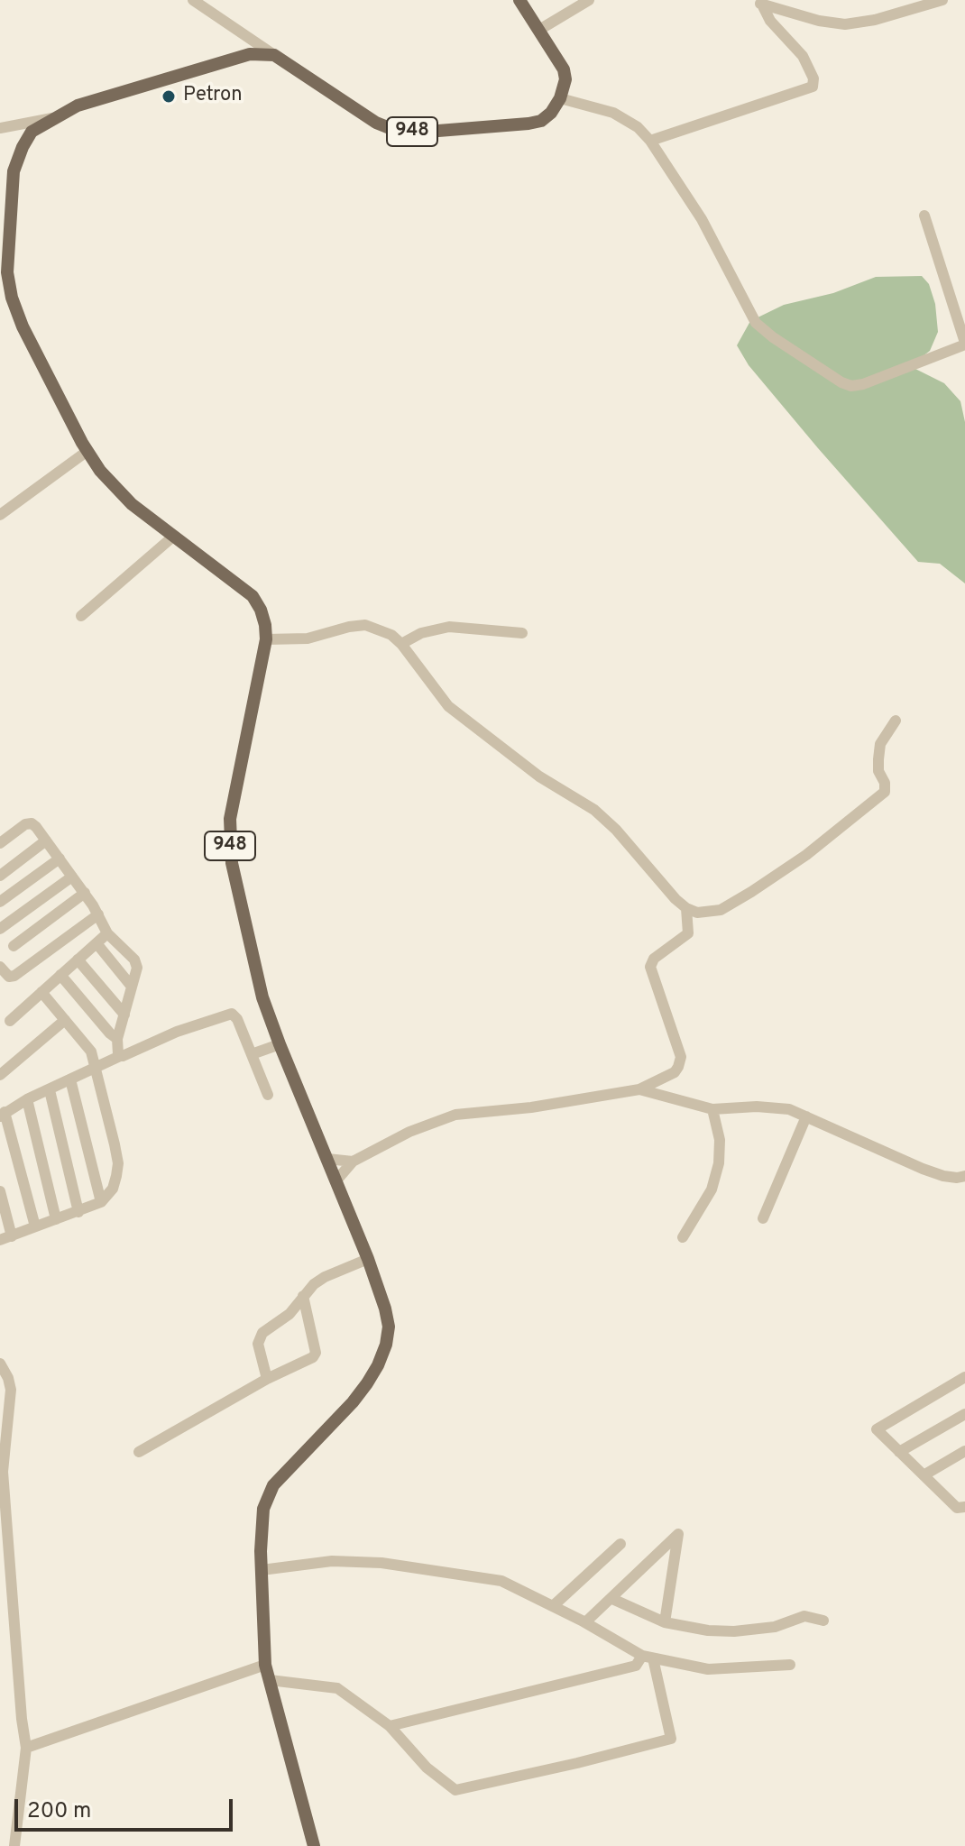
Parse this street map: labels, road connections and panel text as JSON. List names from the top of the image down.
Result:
{
  "streets": {
    "main road": ["948"]
  },
  "places": ["Petron"],
  "scale_bar": "200 m"
}
